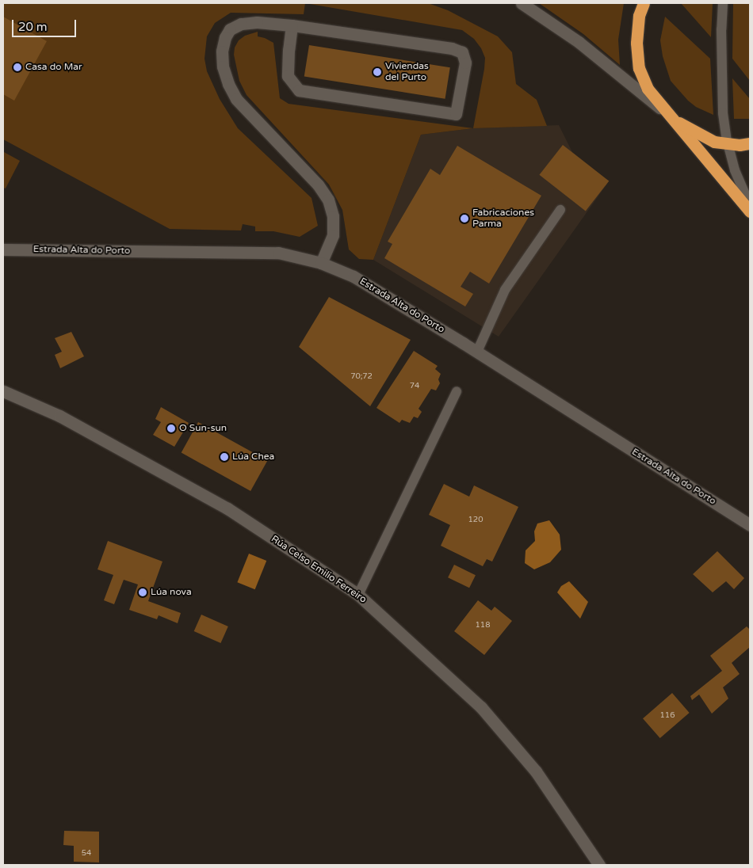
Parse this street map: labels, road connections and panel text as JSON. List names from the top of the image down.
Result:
{
  "streets": {
    "street": ["Estrada Alta do Porto", "Rúa Celso Emilio Ferreiro"]
  },
  "places": [
    "Casa do Mar",
    "Viviendas del Purto",
    "Fabricaciones Parma",
    "O Sun-sun",
    "Lúa Chea",
    "Lúa nova"
  ],
  "house_numbers": [
    "70;72",
    "74",
    "120",
    "118",
    "116",
    "54"
  ],
  "scale_bar": "20 m"
}
